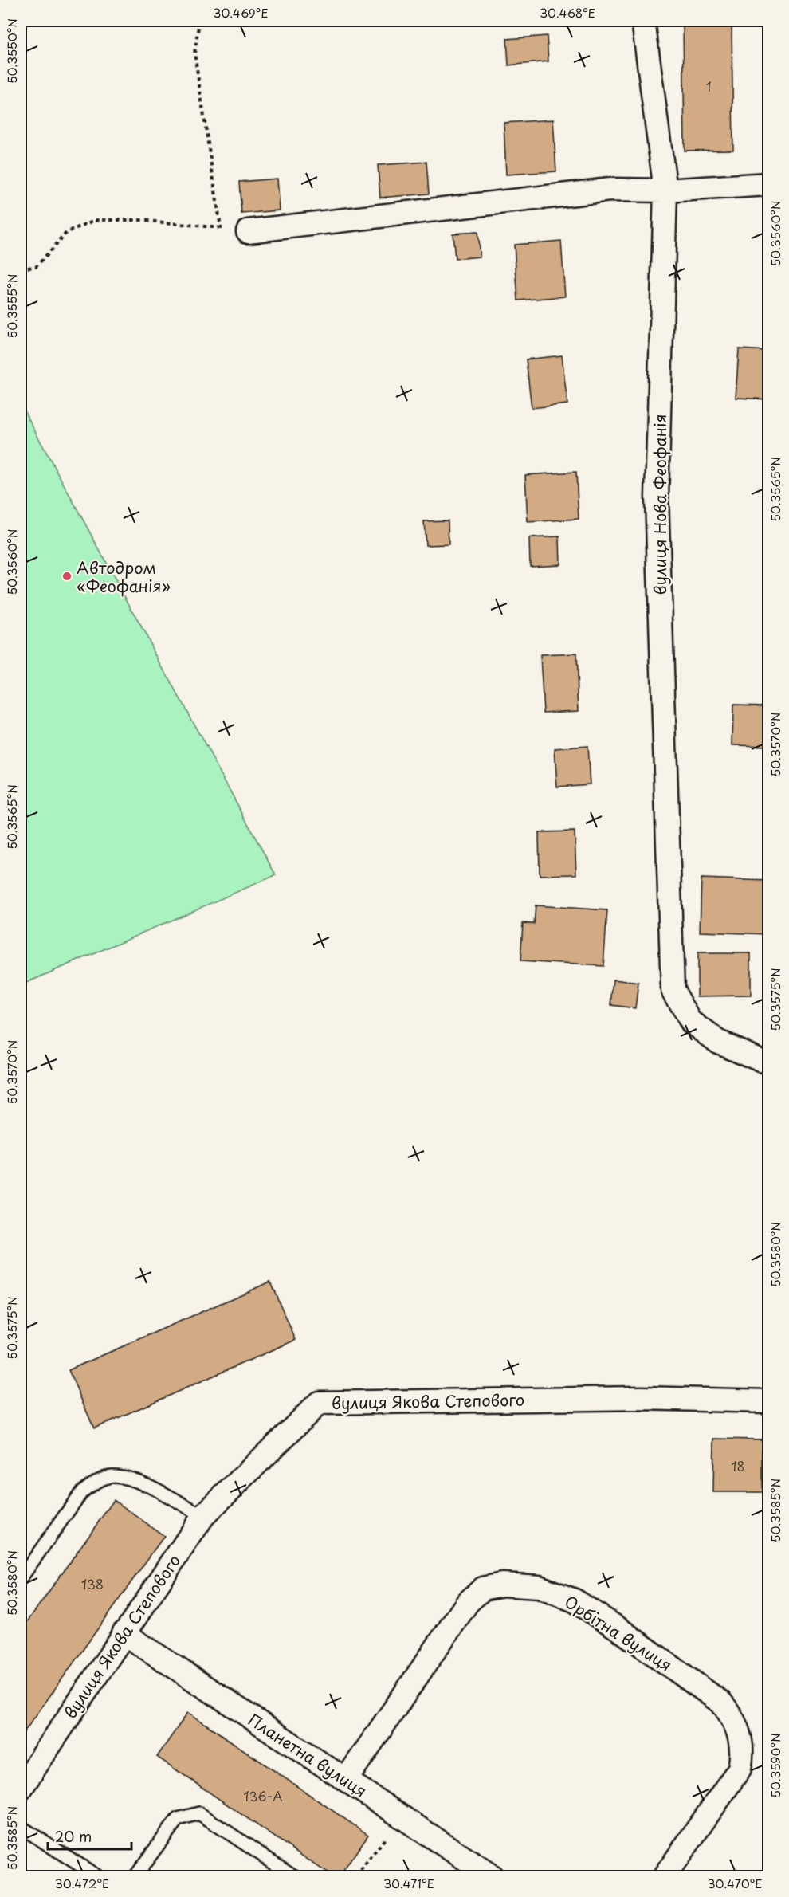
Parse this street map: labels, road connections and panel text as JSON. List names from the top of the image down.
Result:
{
  "streets": {
    "street": [
      "вулиця Нова Феофанія",
      "вулиця Якова Степового",
      "Орбітна вулиця",
      "Планетна вулиця"
    ]
  },
  "crossings": [
    ["вулиця Якова Степового", "Планетна вулиця"],
    ["Орбітна вулиця", "Планетна вулиця"]
  ],
  "places": ["Автодром «Феофанія»"],
  "house_numbers": [
    "1",
    "18",
    "138",
    "136-А"
  ],
  "scale_bar": "20 m",
  "coordinates": [
    "30.469°E",
    "30.468°E",
    "50.3550°N",
    "50.3560°N",
    "50.3555°N",
    "50.3565°N",
    "50.3570°N",
    "50.3575°N",
    "50.3580°N",
    "50.3585°N",
    "50.3590°N",
    "30.472°E",
    "30.471°E",
    "30.470°E"
  ]
}
